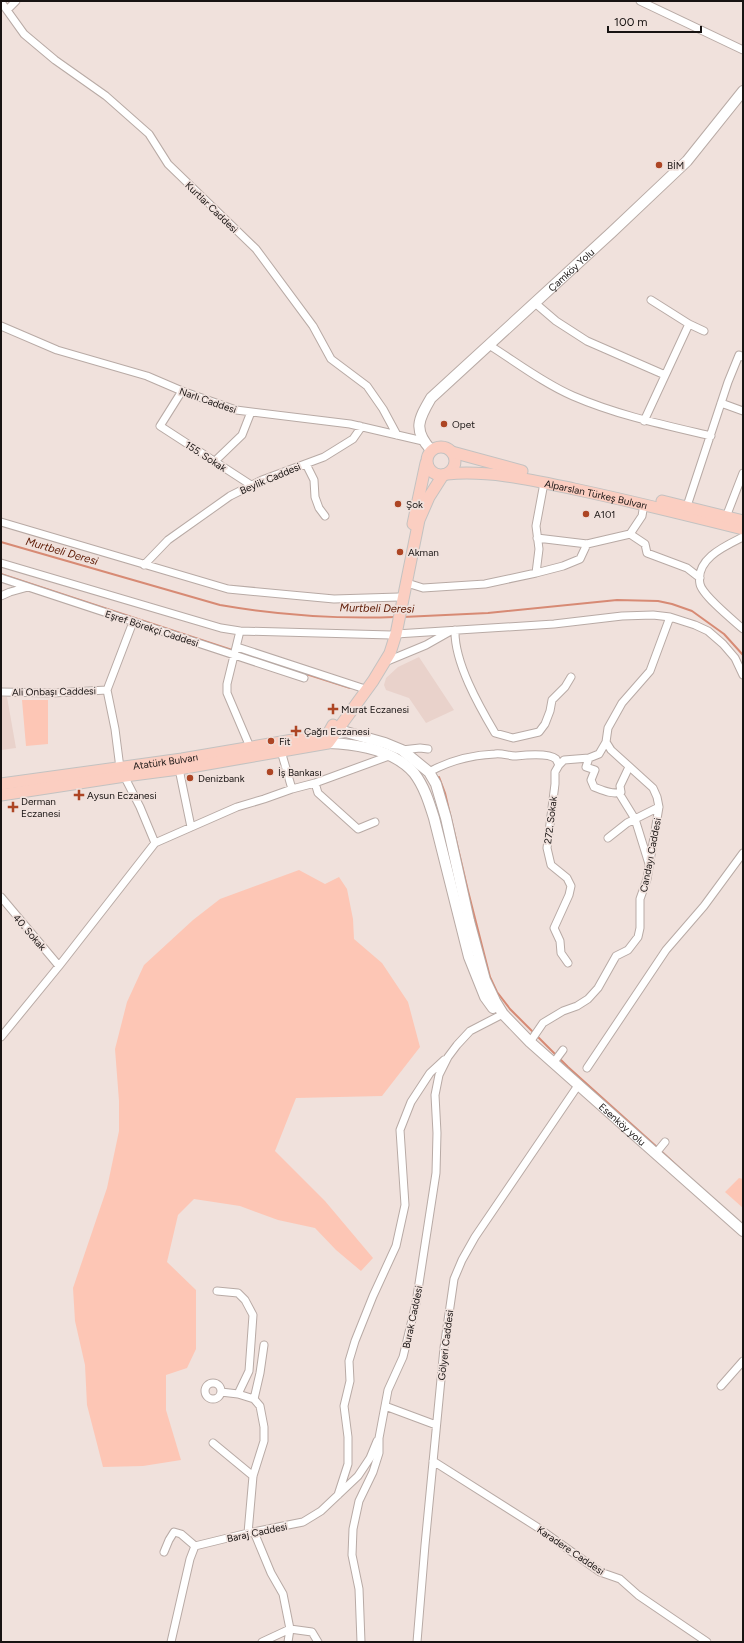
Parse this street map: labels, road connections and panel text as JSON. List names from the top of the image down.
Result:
{
  "streets": {
    "main road": ["Alparslan Türkeş Bulvarı", "Atatürk Bulvarı"],
    "street": [
      "Kurtlar Caddesi",
      "Çamköy Yolu",
      "Narlı Caddesi",
      "155. Sokak",
      "Beylik Caddesi",
      "Eşref Börekçi Caddesi",
      "Ali Onbaşı Caddesi",
      "272. Sokak",
      "Candayı Caddesi",
      "40. Sokak",
      "Esenköy yolu",
      "Burak Caddesi",
      "Gölyeri Caddesi",
      "Baraj Caddesi",
      "Karadere Caddesi"
    ]
  },
  "crossings": [
    ["Kurtlar Caddesi", "Narlı Caddesi"],
    ["Çamköy Yolu", "Narlı Caddesi"],
    ["Narlı Caddesi", "155. Sokak"],
    ["Narlı Caddesi", "Beylik Caddesi"],
    ["155. Sokak", "Beylik Caddesi"],
    ["Eşref Börekçi Caddesi", "Ali Onbaşı Caddesi"],
    ["Candayı Caddesi", "Esenköy yolu"],
    ["Esenköy yolu", "Burak Caddesi"],
    ["Esenköy yolu", "Gölyeri Caddesi"],
    ["Burak Caddesi", "Baraj Caddesi"],
    ["Gölyeri Caddesi", "Karadere Caddesi"]
  ],
  "water": ["Murtbeli Deresi"],
  "places": {
    "other": [
      "BİM",
      "Opet",
      "Şok",
      "A101",
      "Akman",
      "Fit",
      "İş Bankası",
      "Denizbank"
    ],
    "health": [
      "Murat Eczanesi",
      "Çağrı Eczanesi",
      "Aysun Eczanesi",
      "Derman Eczanesi"
    ]
  },
  "scale_bar": "100 m"
}
